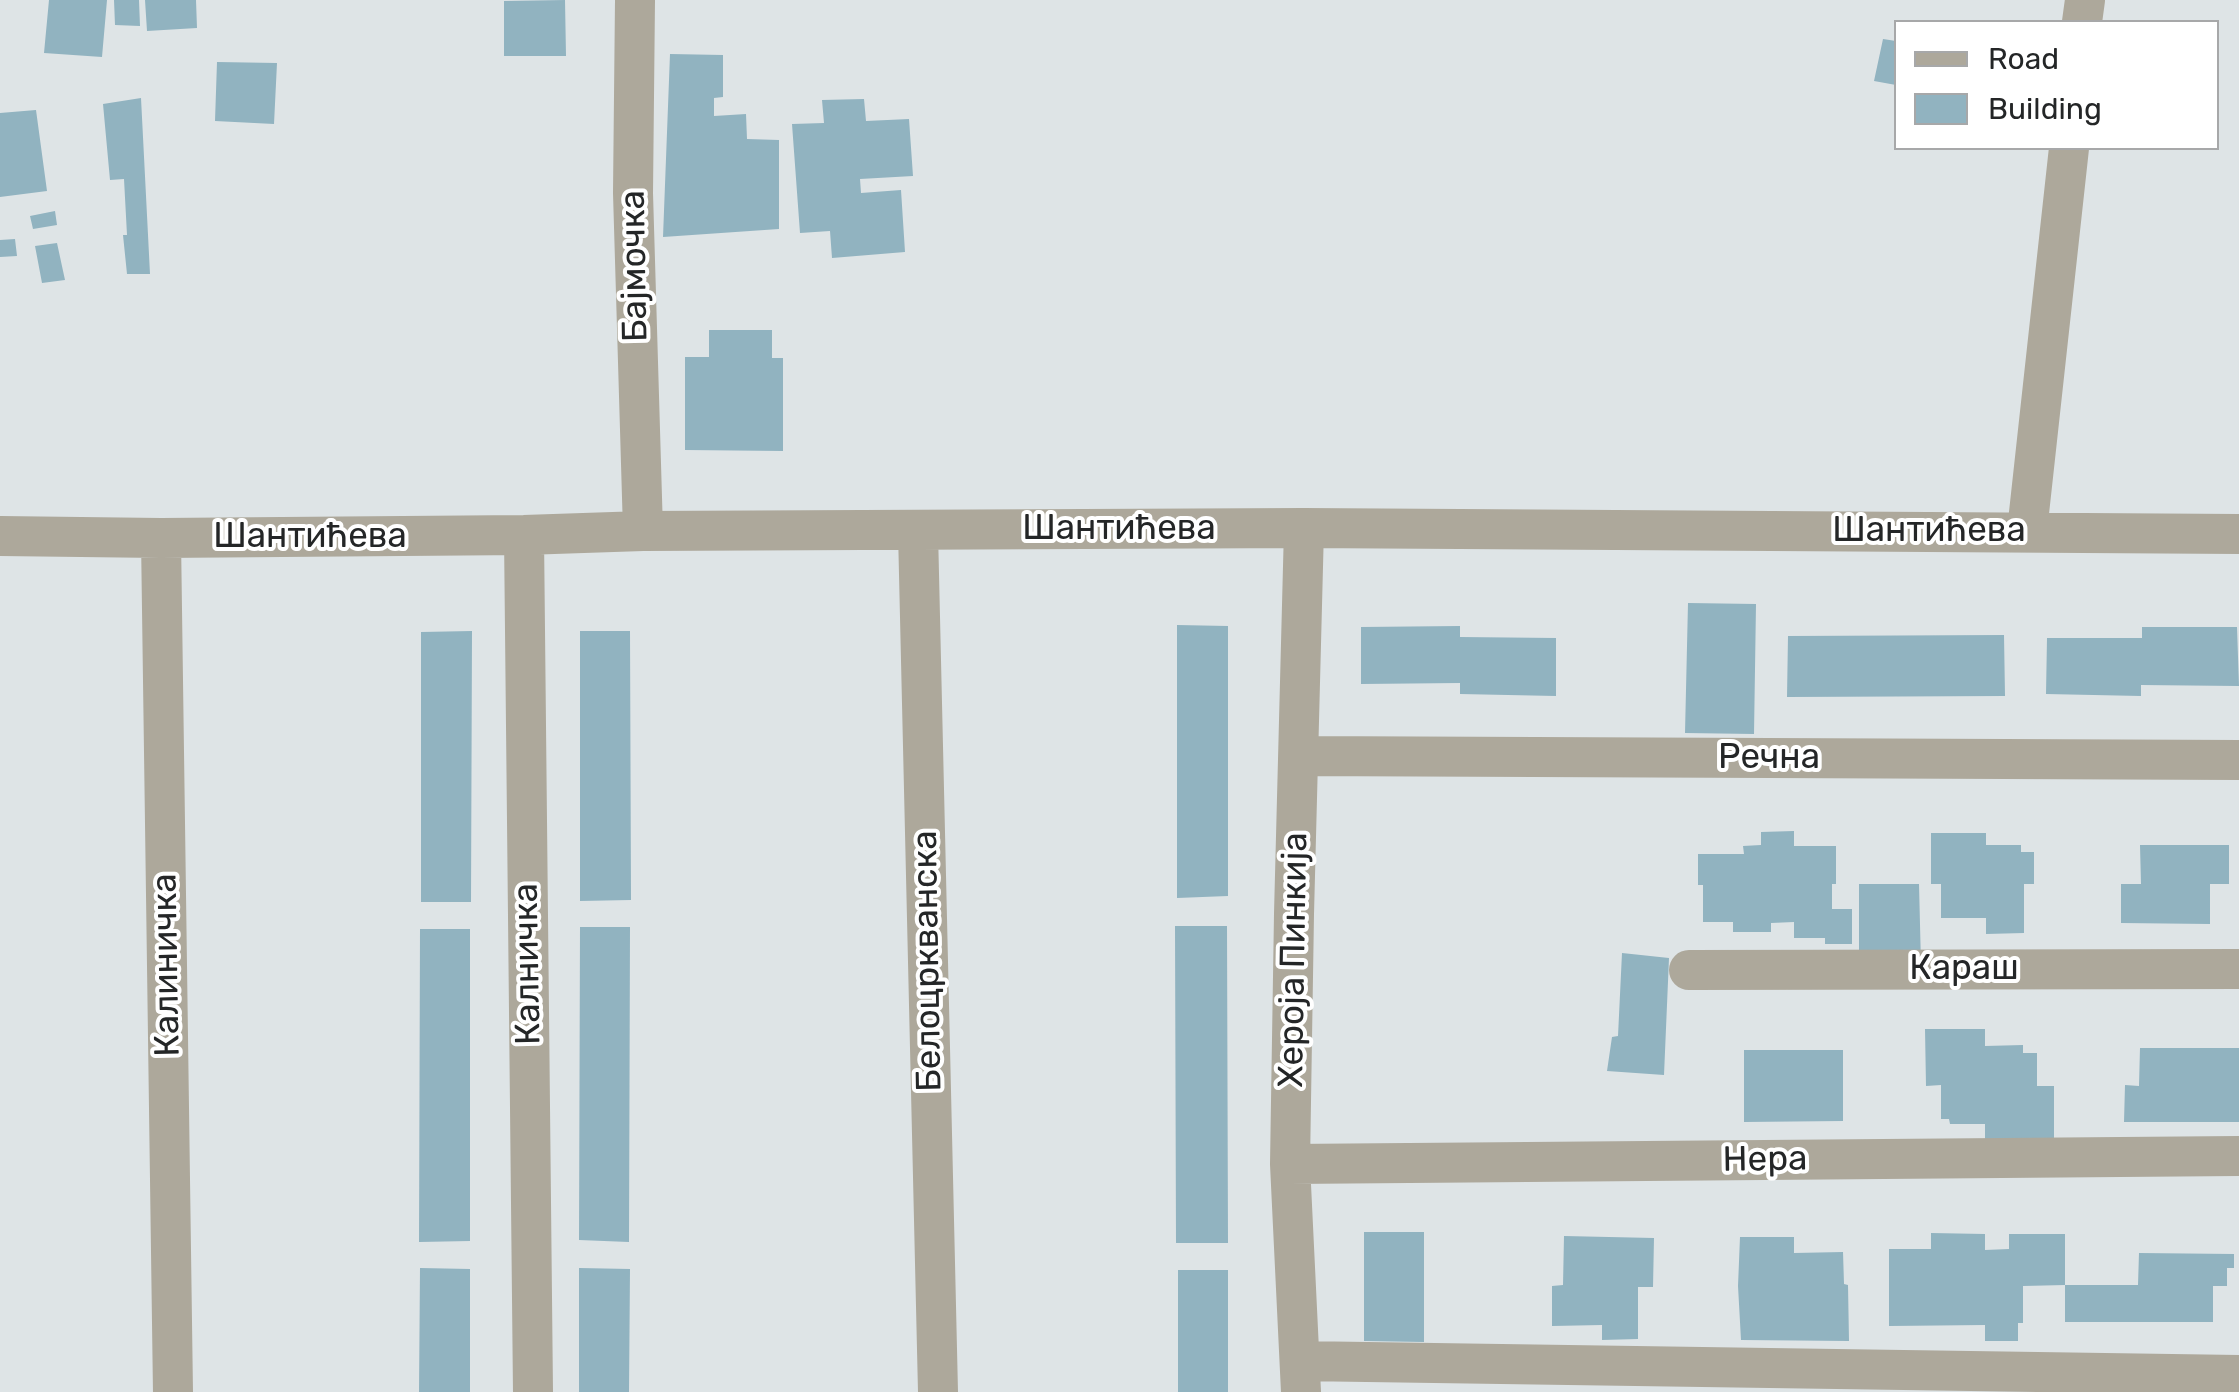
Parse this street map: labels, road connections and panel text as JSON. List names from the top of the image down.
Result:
{
  "streets": {
    "street": [
      "Бајмочка",
      "Шантићева",
      "Речна",
      "Хероја Пинкија",
      "Белоцркванска",
      "Калничка",
      "Калиничка",
      "Караш",
      "Нера"
    ]
  },
  "crossings": [
    ["Бајмочка", "Шантићева"],
    ["Шантићева", "Хероја Пинкија"],
    ["Шантићева", "Белоцркванска"],
    ["Шантићева", "Калничка"],
    ["Шантићева", "Калиничка"],
    ["Речна", "Хероја Пинкија"],
    ["Хероја Пинкија", "Нера"]
  ],
  "legend": ["Road", "Building"]
}
